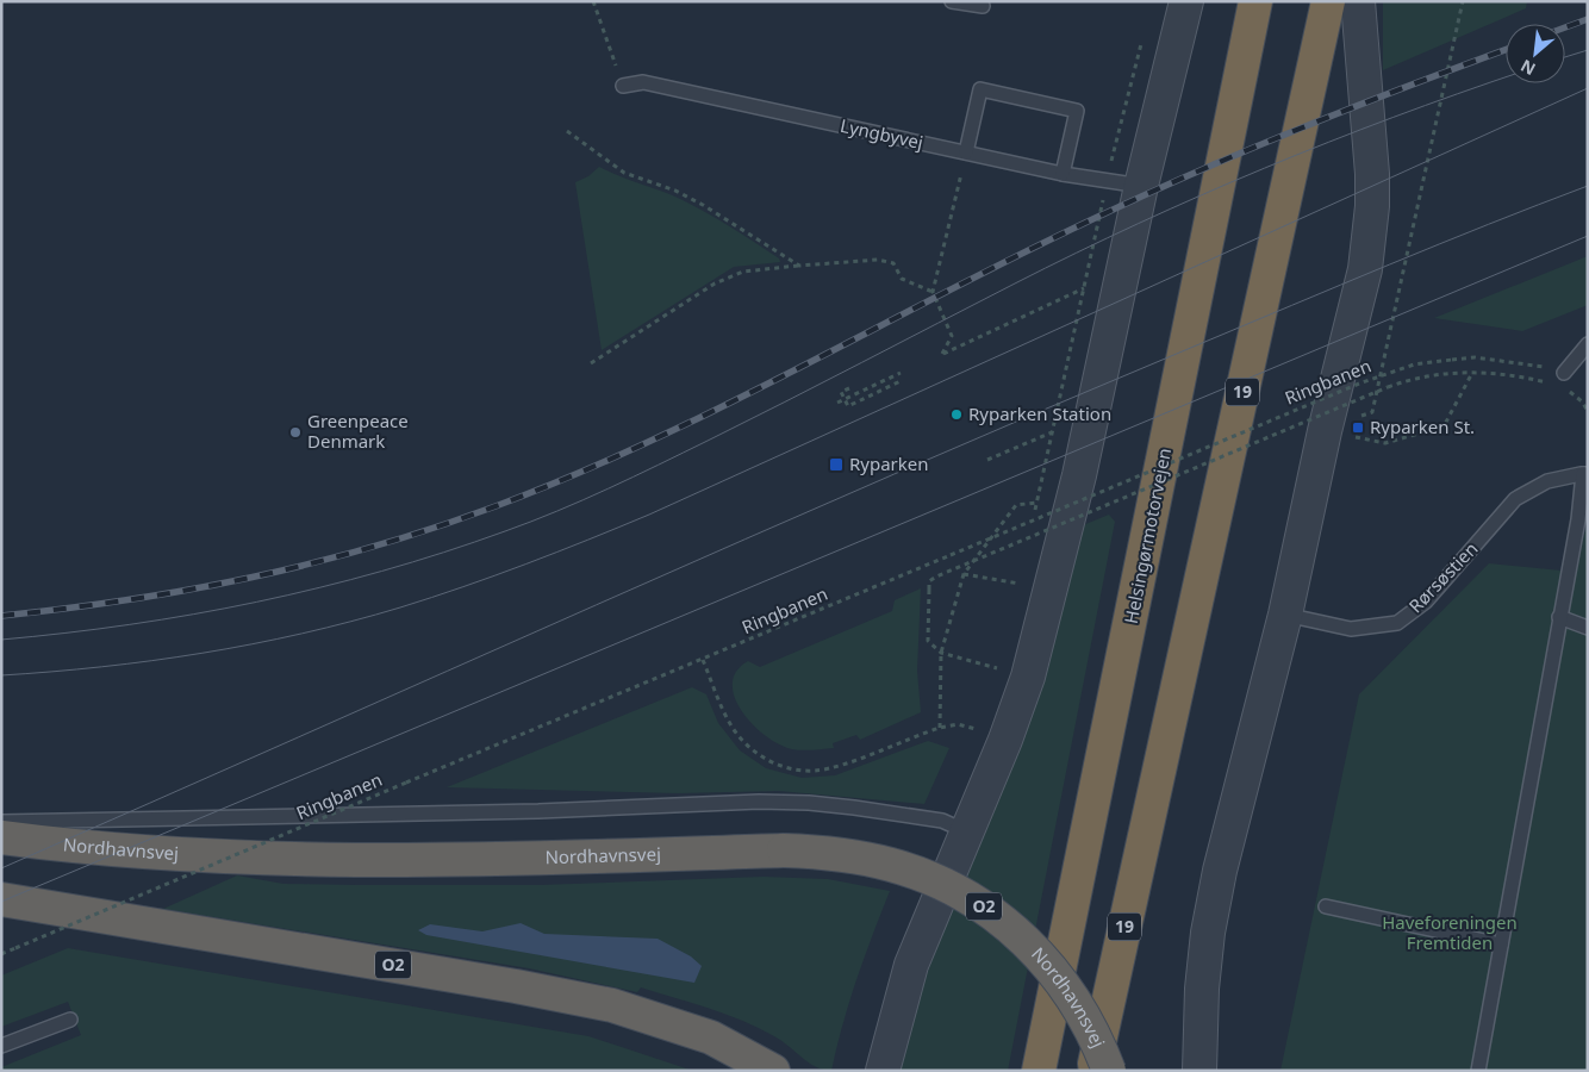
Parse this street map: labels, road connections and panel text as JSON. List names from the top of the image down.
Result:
{
  "streets": {
    "highway": [
      "19",
      "Helsingørmotorvejen",
      "Nordhavnsvej",
      "O2"
    ],
    "lane": ["Lyngbyvej", "Rørsøstien"],
    "path": ["Ringbanen"]
  },
  "parks": ["Haveforeningen Fremtiden"],
  "places": {
    "other": ["Ryparken Station", "Greenpeace Denmark"],
    "transit": ["Ryparken St.", "Ryparken"]
  },
  "north": "bottom left"
}
